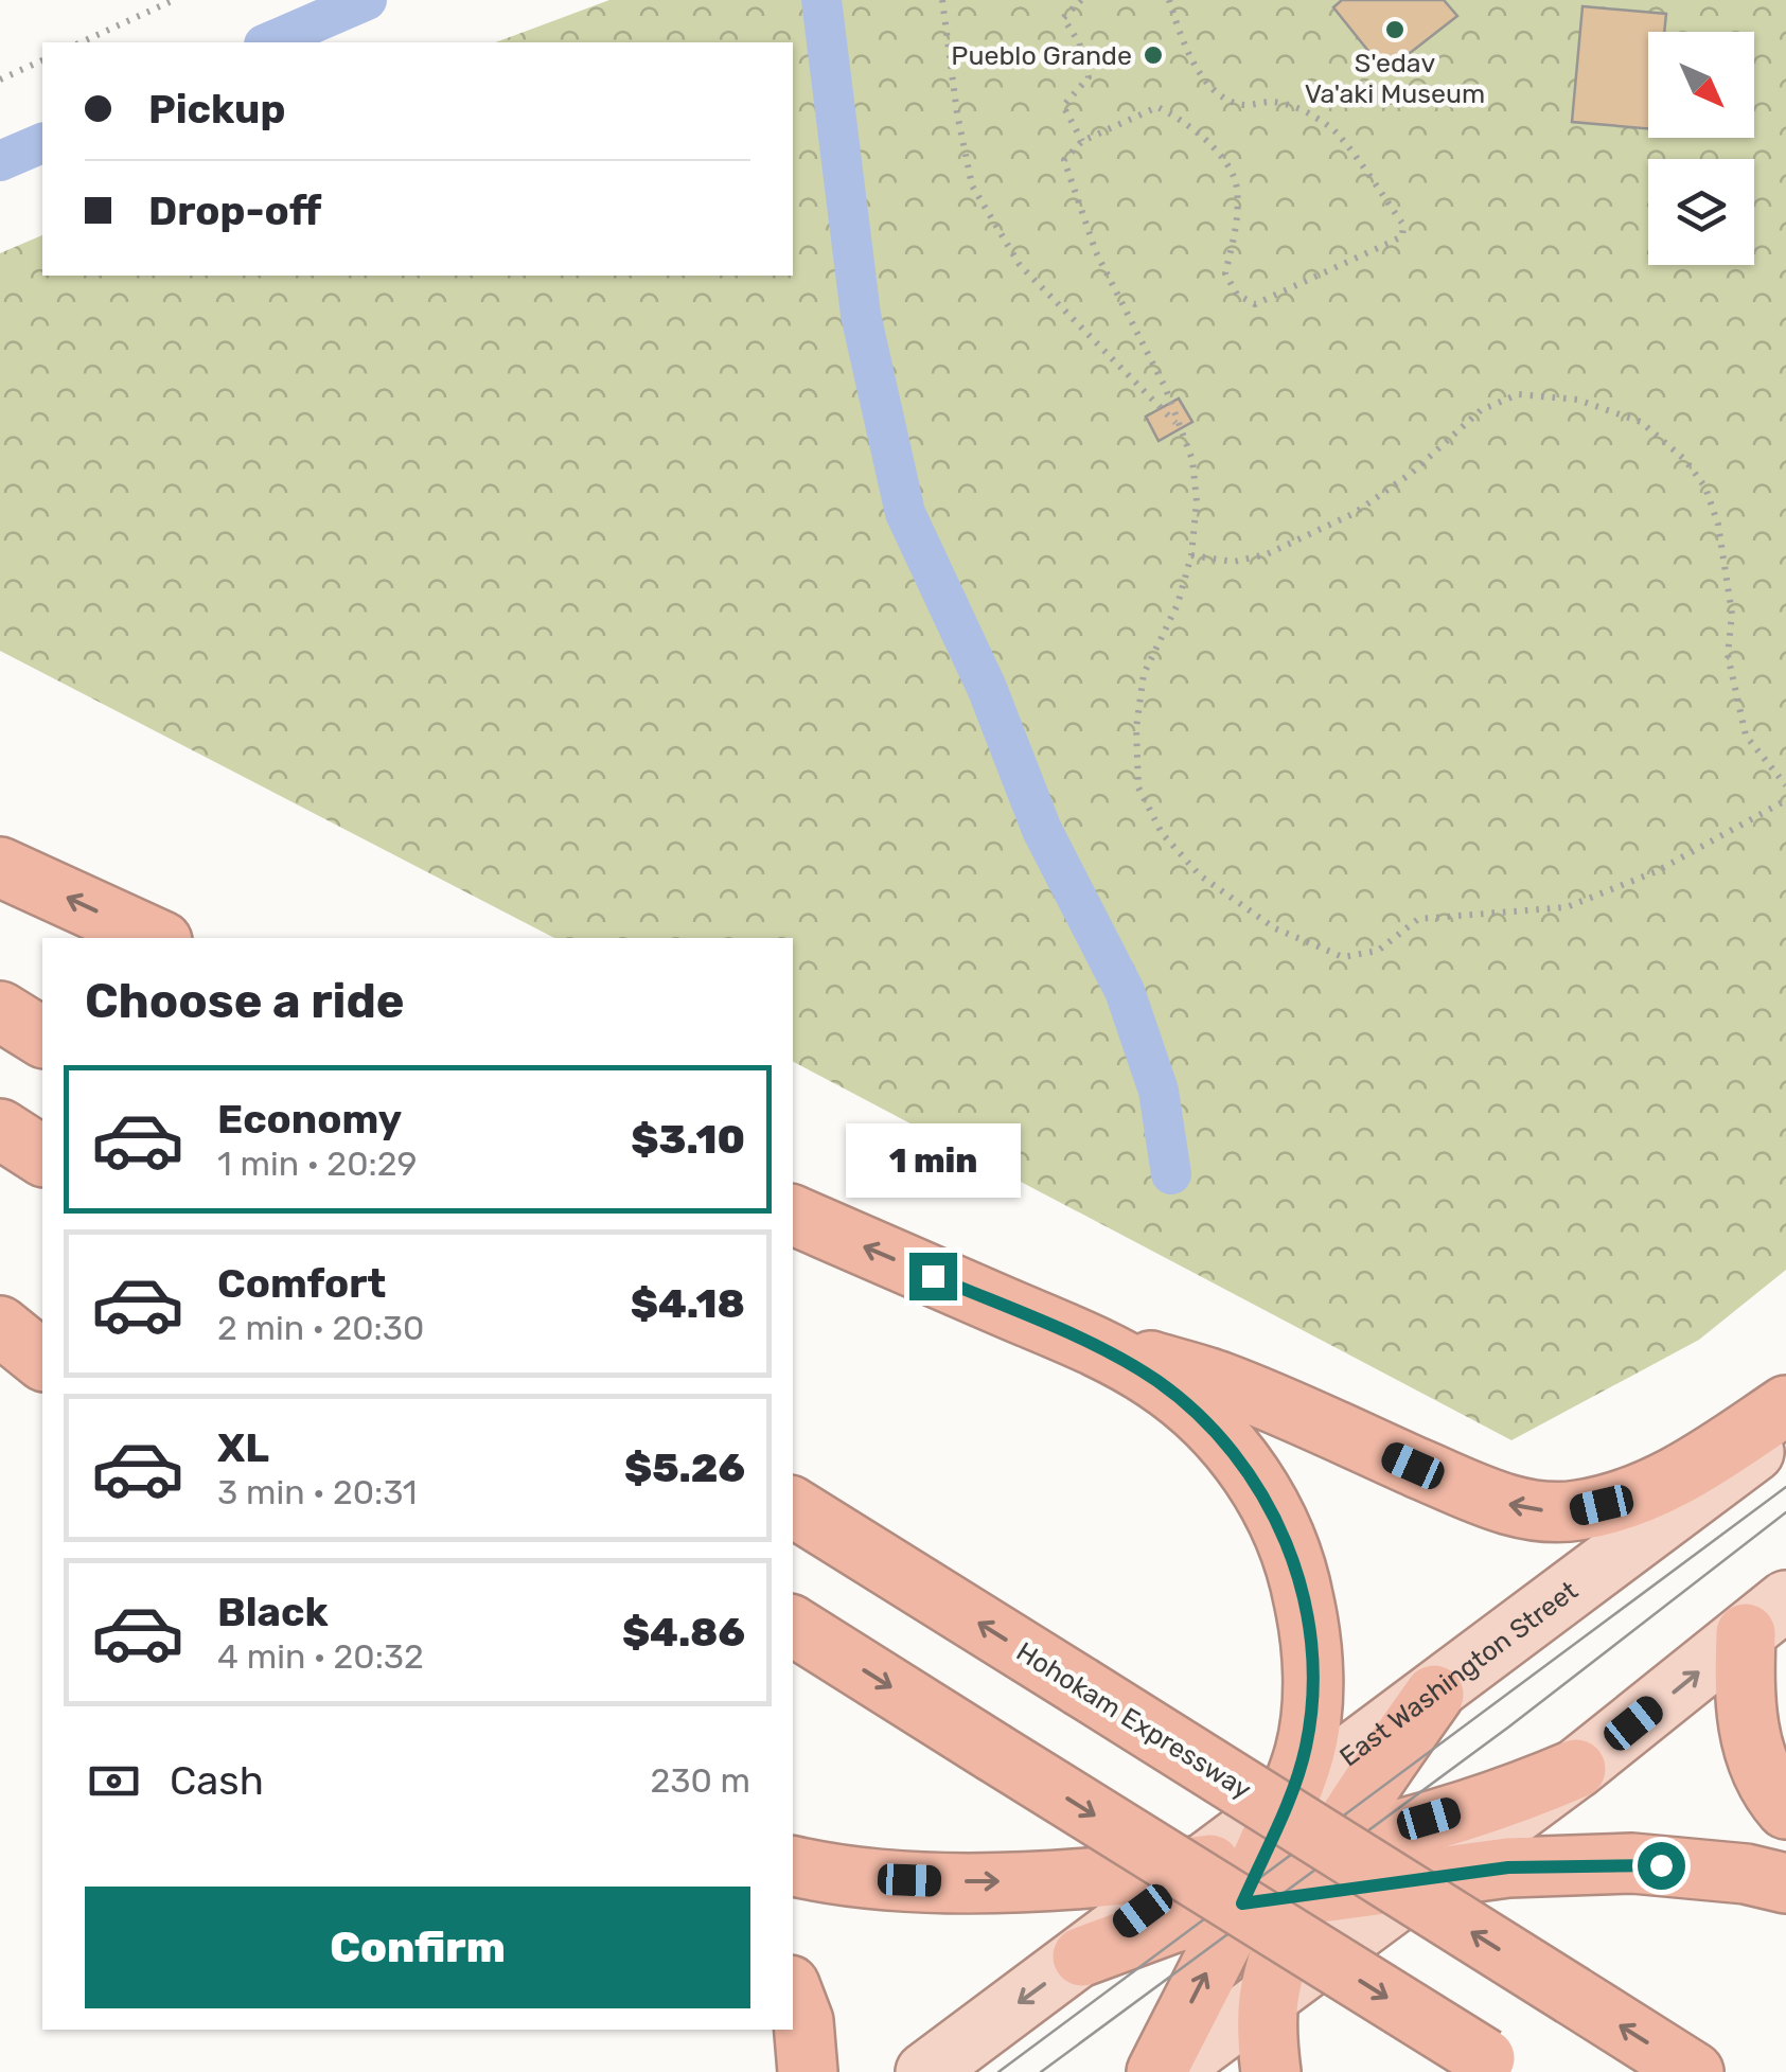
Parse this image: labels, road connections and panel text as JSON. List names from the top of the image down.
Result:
{
  "streets": {
    "highway": ["Hohokam Expressway"],
    "main road": ["East Washington Street"]
  },
  "places": ["S'edav Va'aki Museum", "Pueblo Grande"],
  "north": "bottom right",
  "page": {
    "banner": ["Pickup", "Drop-off"],
    "heading": "Choose a ride",
    "list": [
      {
        "name": "Economy",
        "note": "1 min · 20:29",
        "value": "$3.10"
      },
      {
        "name": "Comfort",
        "note": "2 min · 20:30",
        "value": "$4.18"
      },
      {
        "name": "XL",
        "note": "3 min · 20:31",
        "value": "$5.26"
      },
      {
        "name": "Black",
        "note": "4 min · 20:32",
        "value": "$4.86"
      }
    ],
    "bubble": "1 min",
    "pay": ["Cash", "230 m"],
    "buttons": "Confirm"
  }
}
